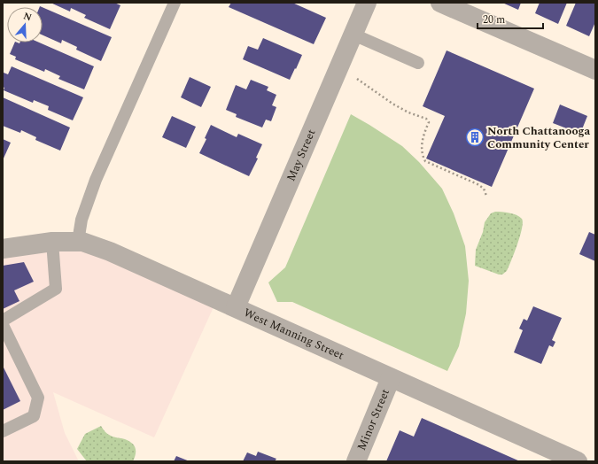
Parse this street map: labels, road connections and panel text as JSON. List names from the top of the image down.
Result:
{
  "streets": {
    "street": ["May Street", "West Manning Street", "Minor Street"]
  },
  "crossings": [
    ["May Street", "West Manning Street"],
    ["West Manning Street", "Minor Street"]
  ],
  "places": {
    "building": ["North Chattanooga Community Center"]
  },
  "scale_bar": "20 m",
  "north": "top"
}
